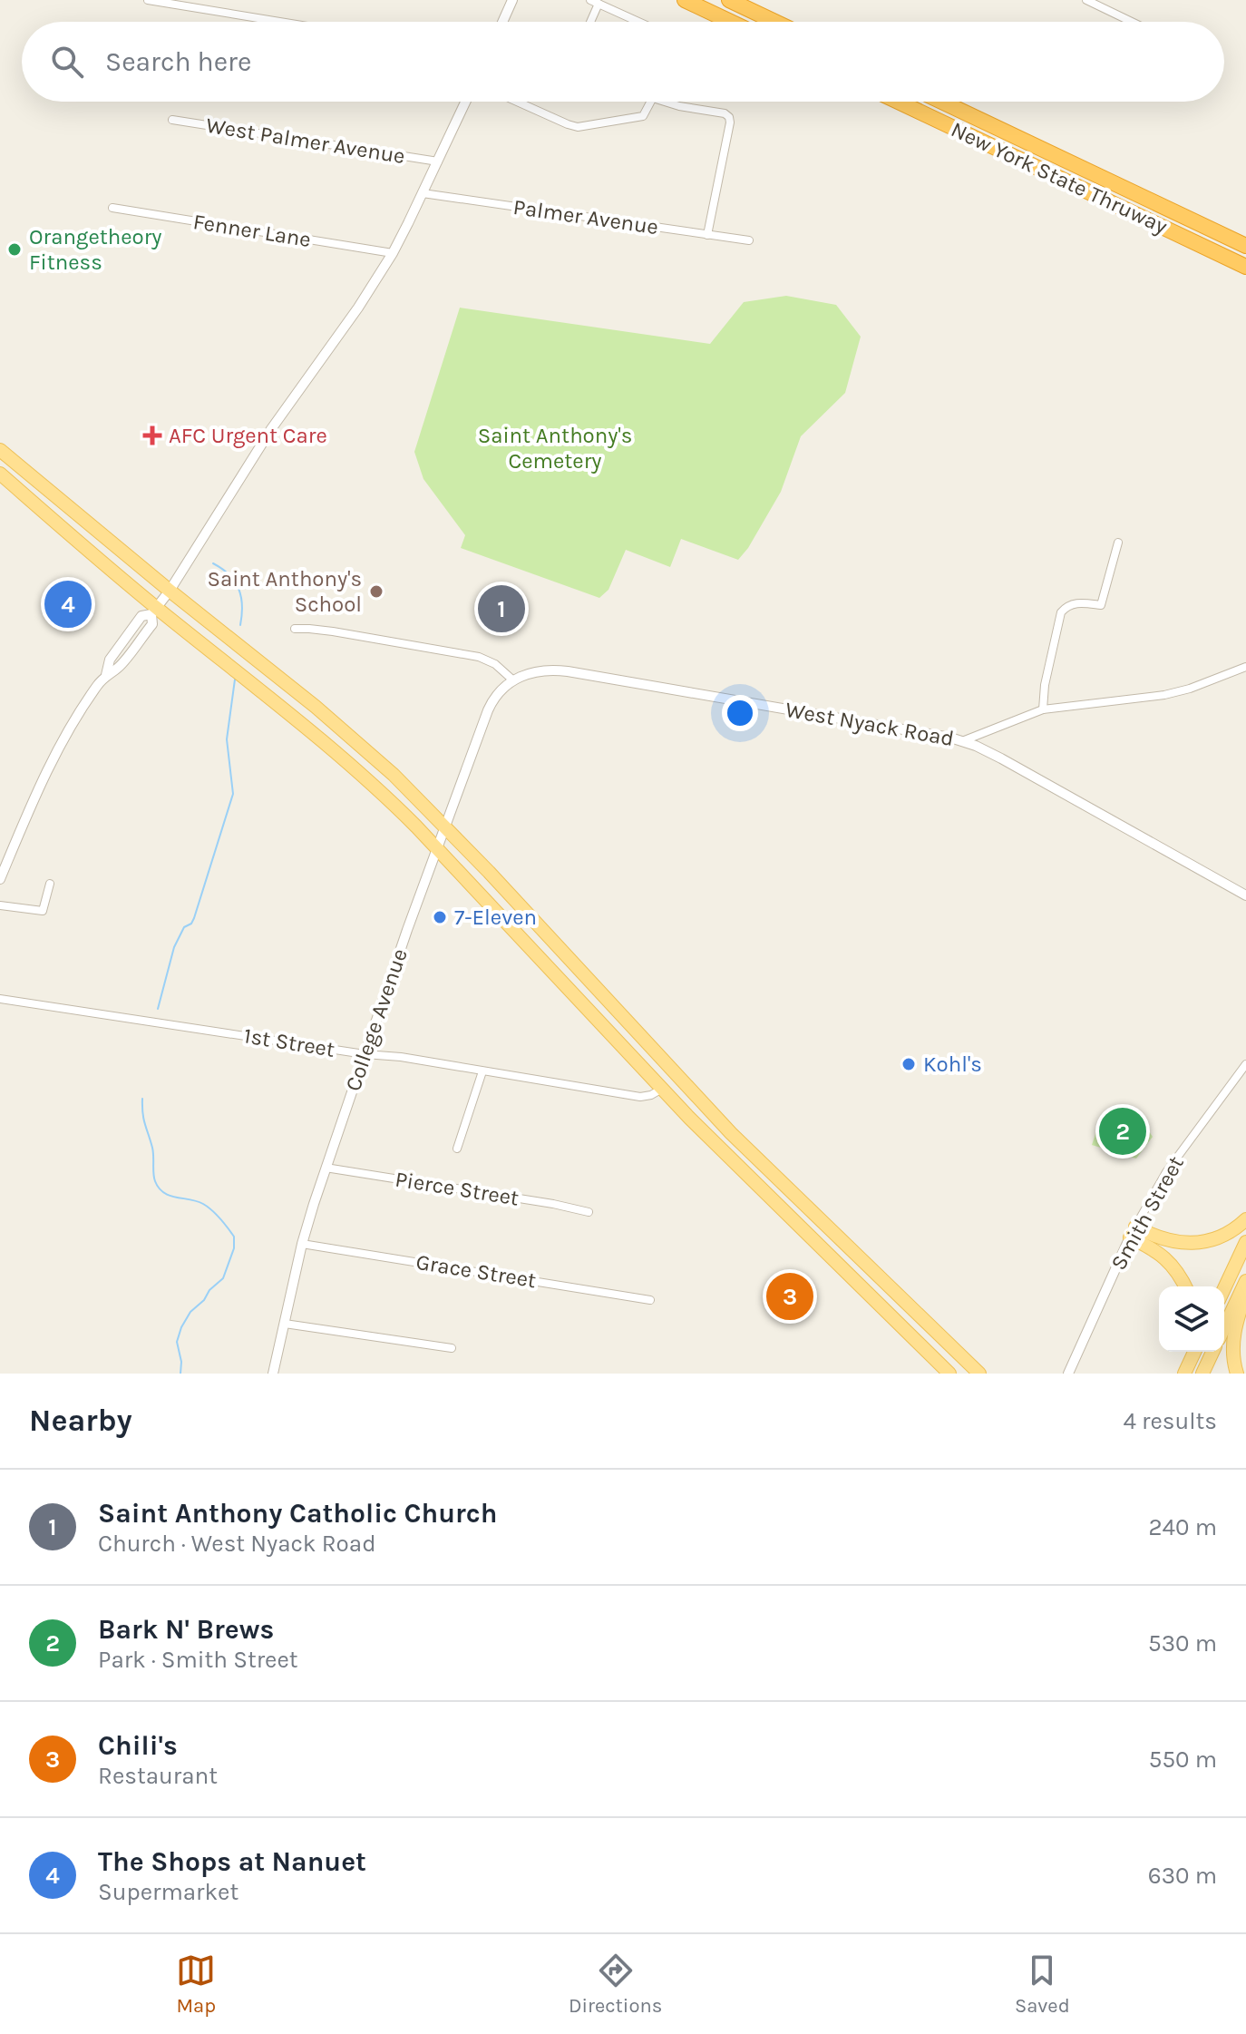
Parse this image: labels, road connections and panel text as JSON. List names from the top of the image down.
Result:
{
  "streets": {
    "highway": ["New York State Thruway"],
    "street": [
      "West Palmer Avenue",
      "Palmer Avenue",
      "Fenner Lane",
      "West Nyack Road",
      "College Avenue",
      "1st Street",
      "Pierce Street",
      "Smith Street",
      "Grace Street"
    ]
  },
  "crossings": [
    ["West Nyack Road", "College Avenue"],
    ["College Avenue", "1st Street"],
    ["College Avenue", "Pierce Street"],
    ["College Avenue", "Grace Street"]
  ],
  "parks": ["Saint Anthony's Cemetery"],
  "places": {
    "other": [
      "Orangetheory Fitness",
      "Saint Anthony's School",
      "7-Eleven",
      "Kohl's"
    ],
    "health": ["AFC Urgent Care"]
  },
  "page": {
    "search": "Search here",
    "pins": [
      "4",
      "1",
      "2",
      "3"
    ],
    "heading": ["Nearby", "4 results"],
    "list": [
      {
        "mark": "1",
        "name": "Saint Anthony Catholic Church",
        "note": "Church · West Nyack Road",
        "value": "240 m"
      },
      {
        "mark": "2",
        "name": "Bark N' Brews",
        "note": "Park · Smith Street",
        "value": "530 m"
      },
      {
        "mark": "3",
        "name": "Chili's",
        "note": "Restaurant",
        "value": "550 m"
      },
      {
        "mark": "4",
        "name": "The Shops at Nanuet",
        "note": "Supermarket",
        "value": "630 m"
      }
    ],
    "nav": ["Map", "Directions", "Saved"]
  }
}
